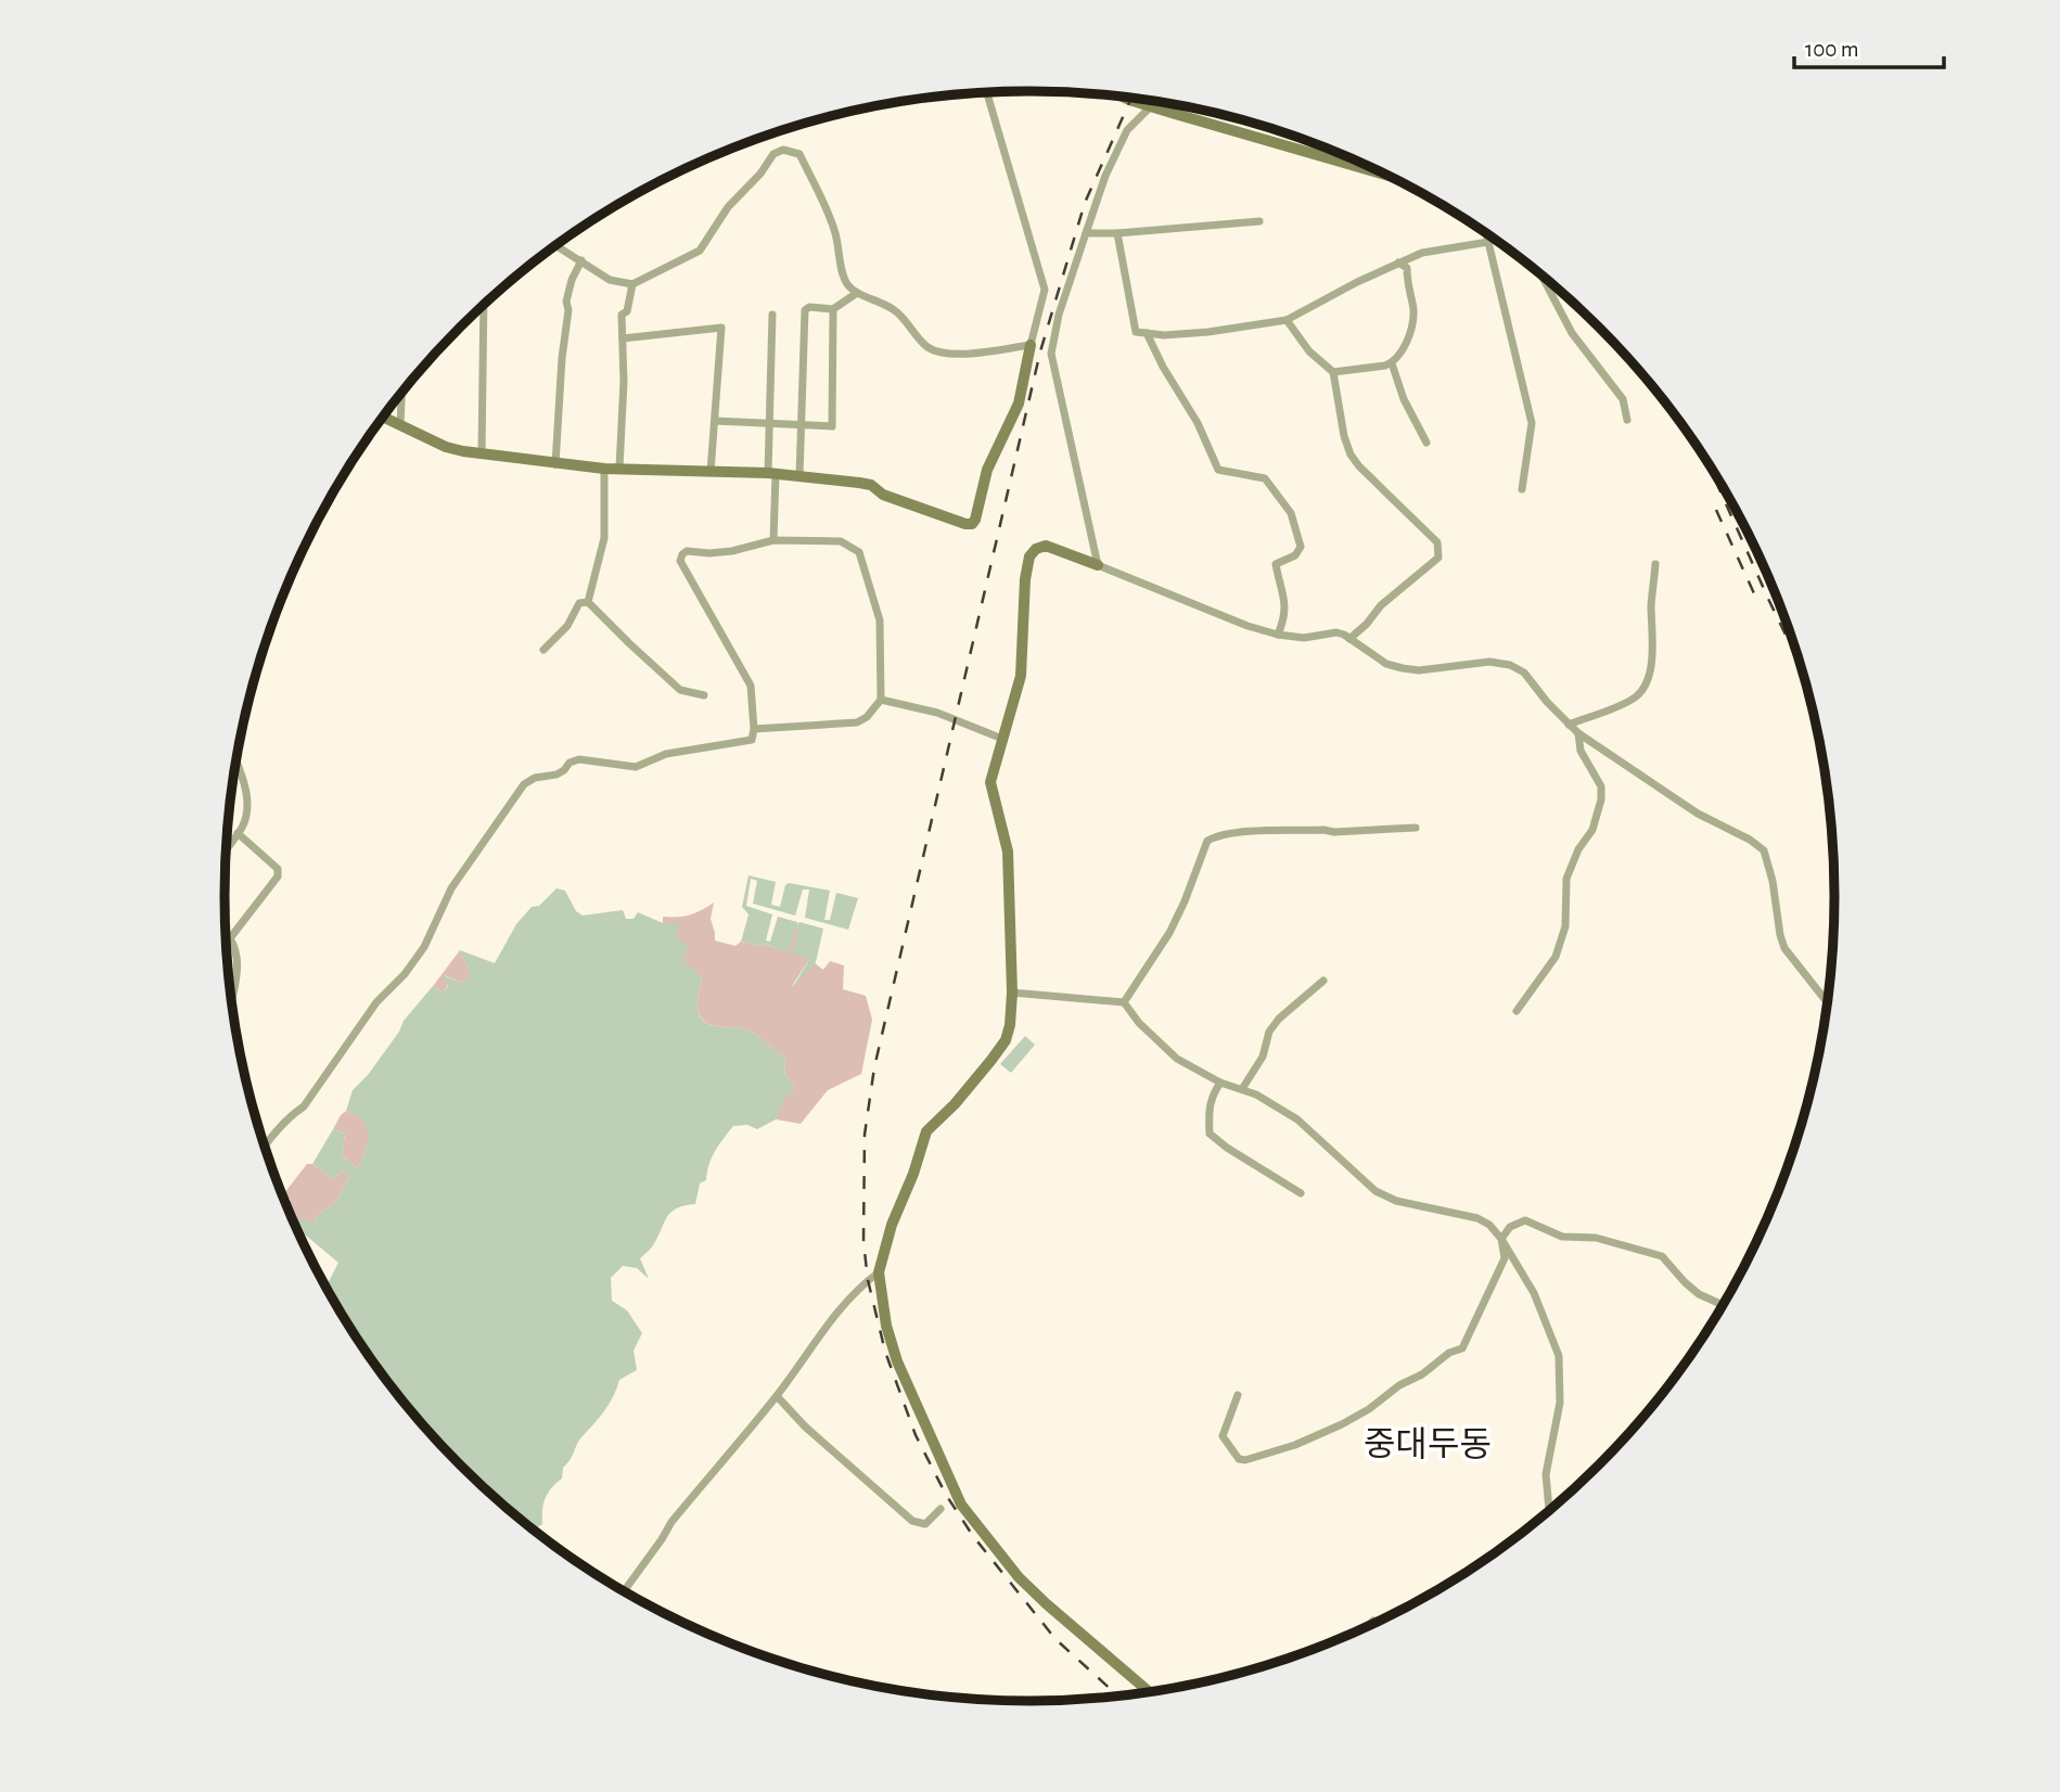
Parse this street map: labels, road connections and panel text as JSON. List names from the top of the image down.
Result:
{
  "districts": ["중대두동"],
  "scale_bar": "100 m"
}
